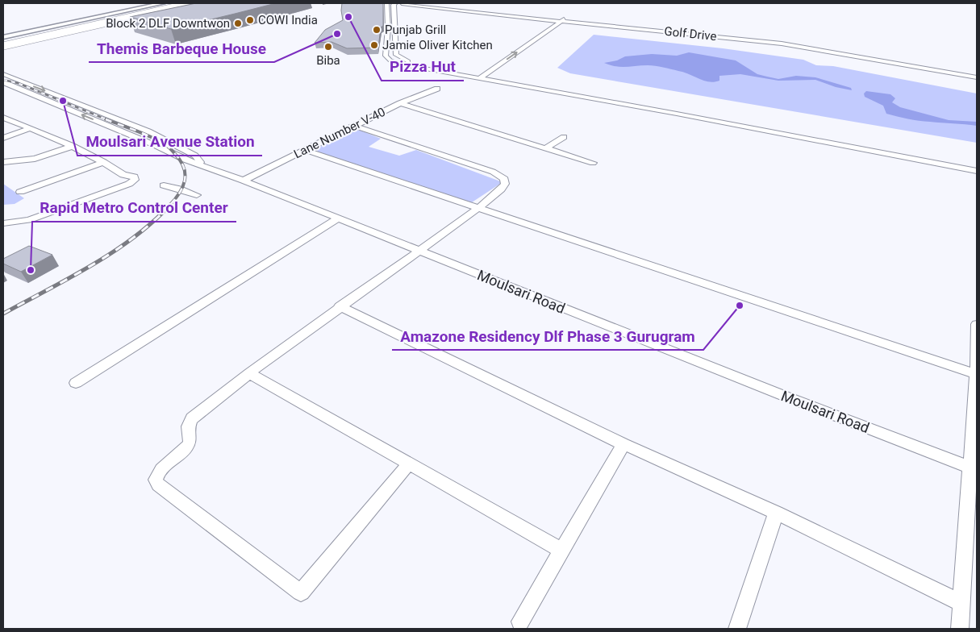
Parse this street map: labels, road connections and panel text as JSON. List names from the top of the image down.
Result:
{
  "streets": {
    "street": ["Golf Drive", "Lane Number V-40", "Moulsari Road"]
  },
  "crossings": [
    ["Lane Number V-40", "Moulsari Road"]
  ],
  "places": [
    "Pizza Hut",
    "COWI India",
    "Block 2 DLF Downtwon",
    "Punjab Grill",
    "Themis Barbeque House",
    "Jamie Oliver Kitchen",
    "Biba",
    "Moulsari Avenue Station",
    "Rapid Metro Control Center",
    "Amazone Residency Dlf Phase 3 Gurugram"
  ]
}
